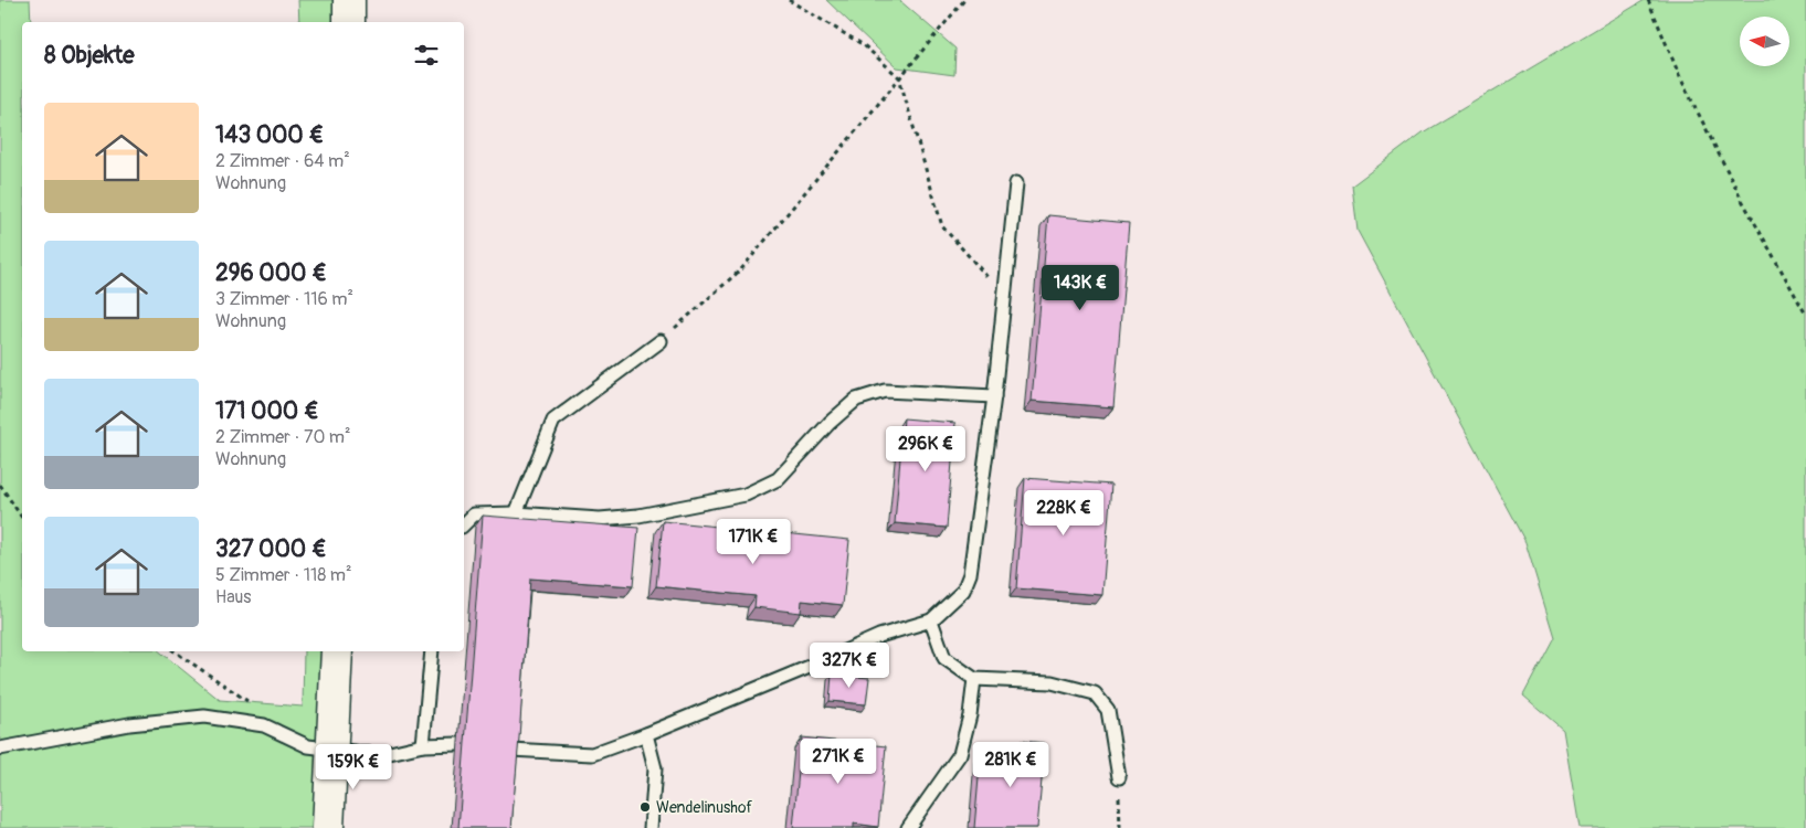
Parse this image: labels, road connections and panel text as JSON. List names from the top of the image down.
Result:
{
  "places": ["Wendelinushof"],
  "north": "left",
  "page": {
    "heading": "8 Objekte",
    "list": [
      {
        "name": "143 000 €",
        "note": "2 Zimmer · 64 m² · Wohnung"
      },
      {
        "name": "296 000 €",
        "note": "3 Zimmer · 116 m² · Wohnung"
      },
      {
        "name": "171 000 €",
        "note": "2 Zimmer · 70 m² · Wohnung"
      },
      {
        "name": "327 000 €",
        "note": "5 Zimmer · 118 m² · Haus"
      }
    ],
    "price": [
      "143K €",
      "296K €",
      "228K €",
      "171K €",
      "327K €",
      "271K €",
      "281K €",
      "159K €"
    ]
  }
}
